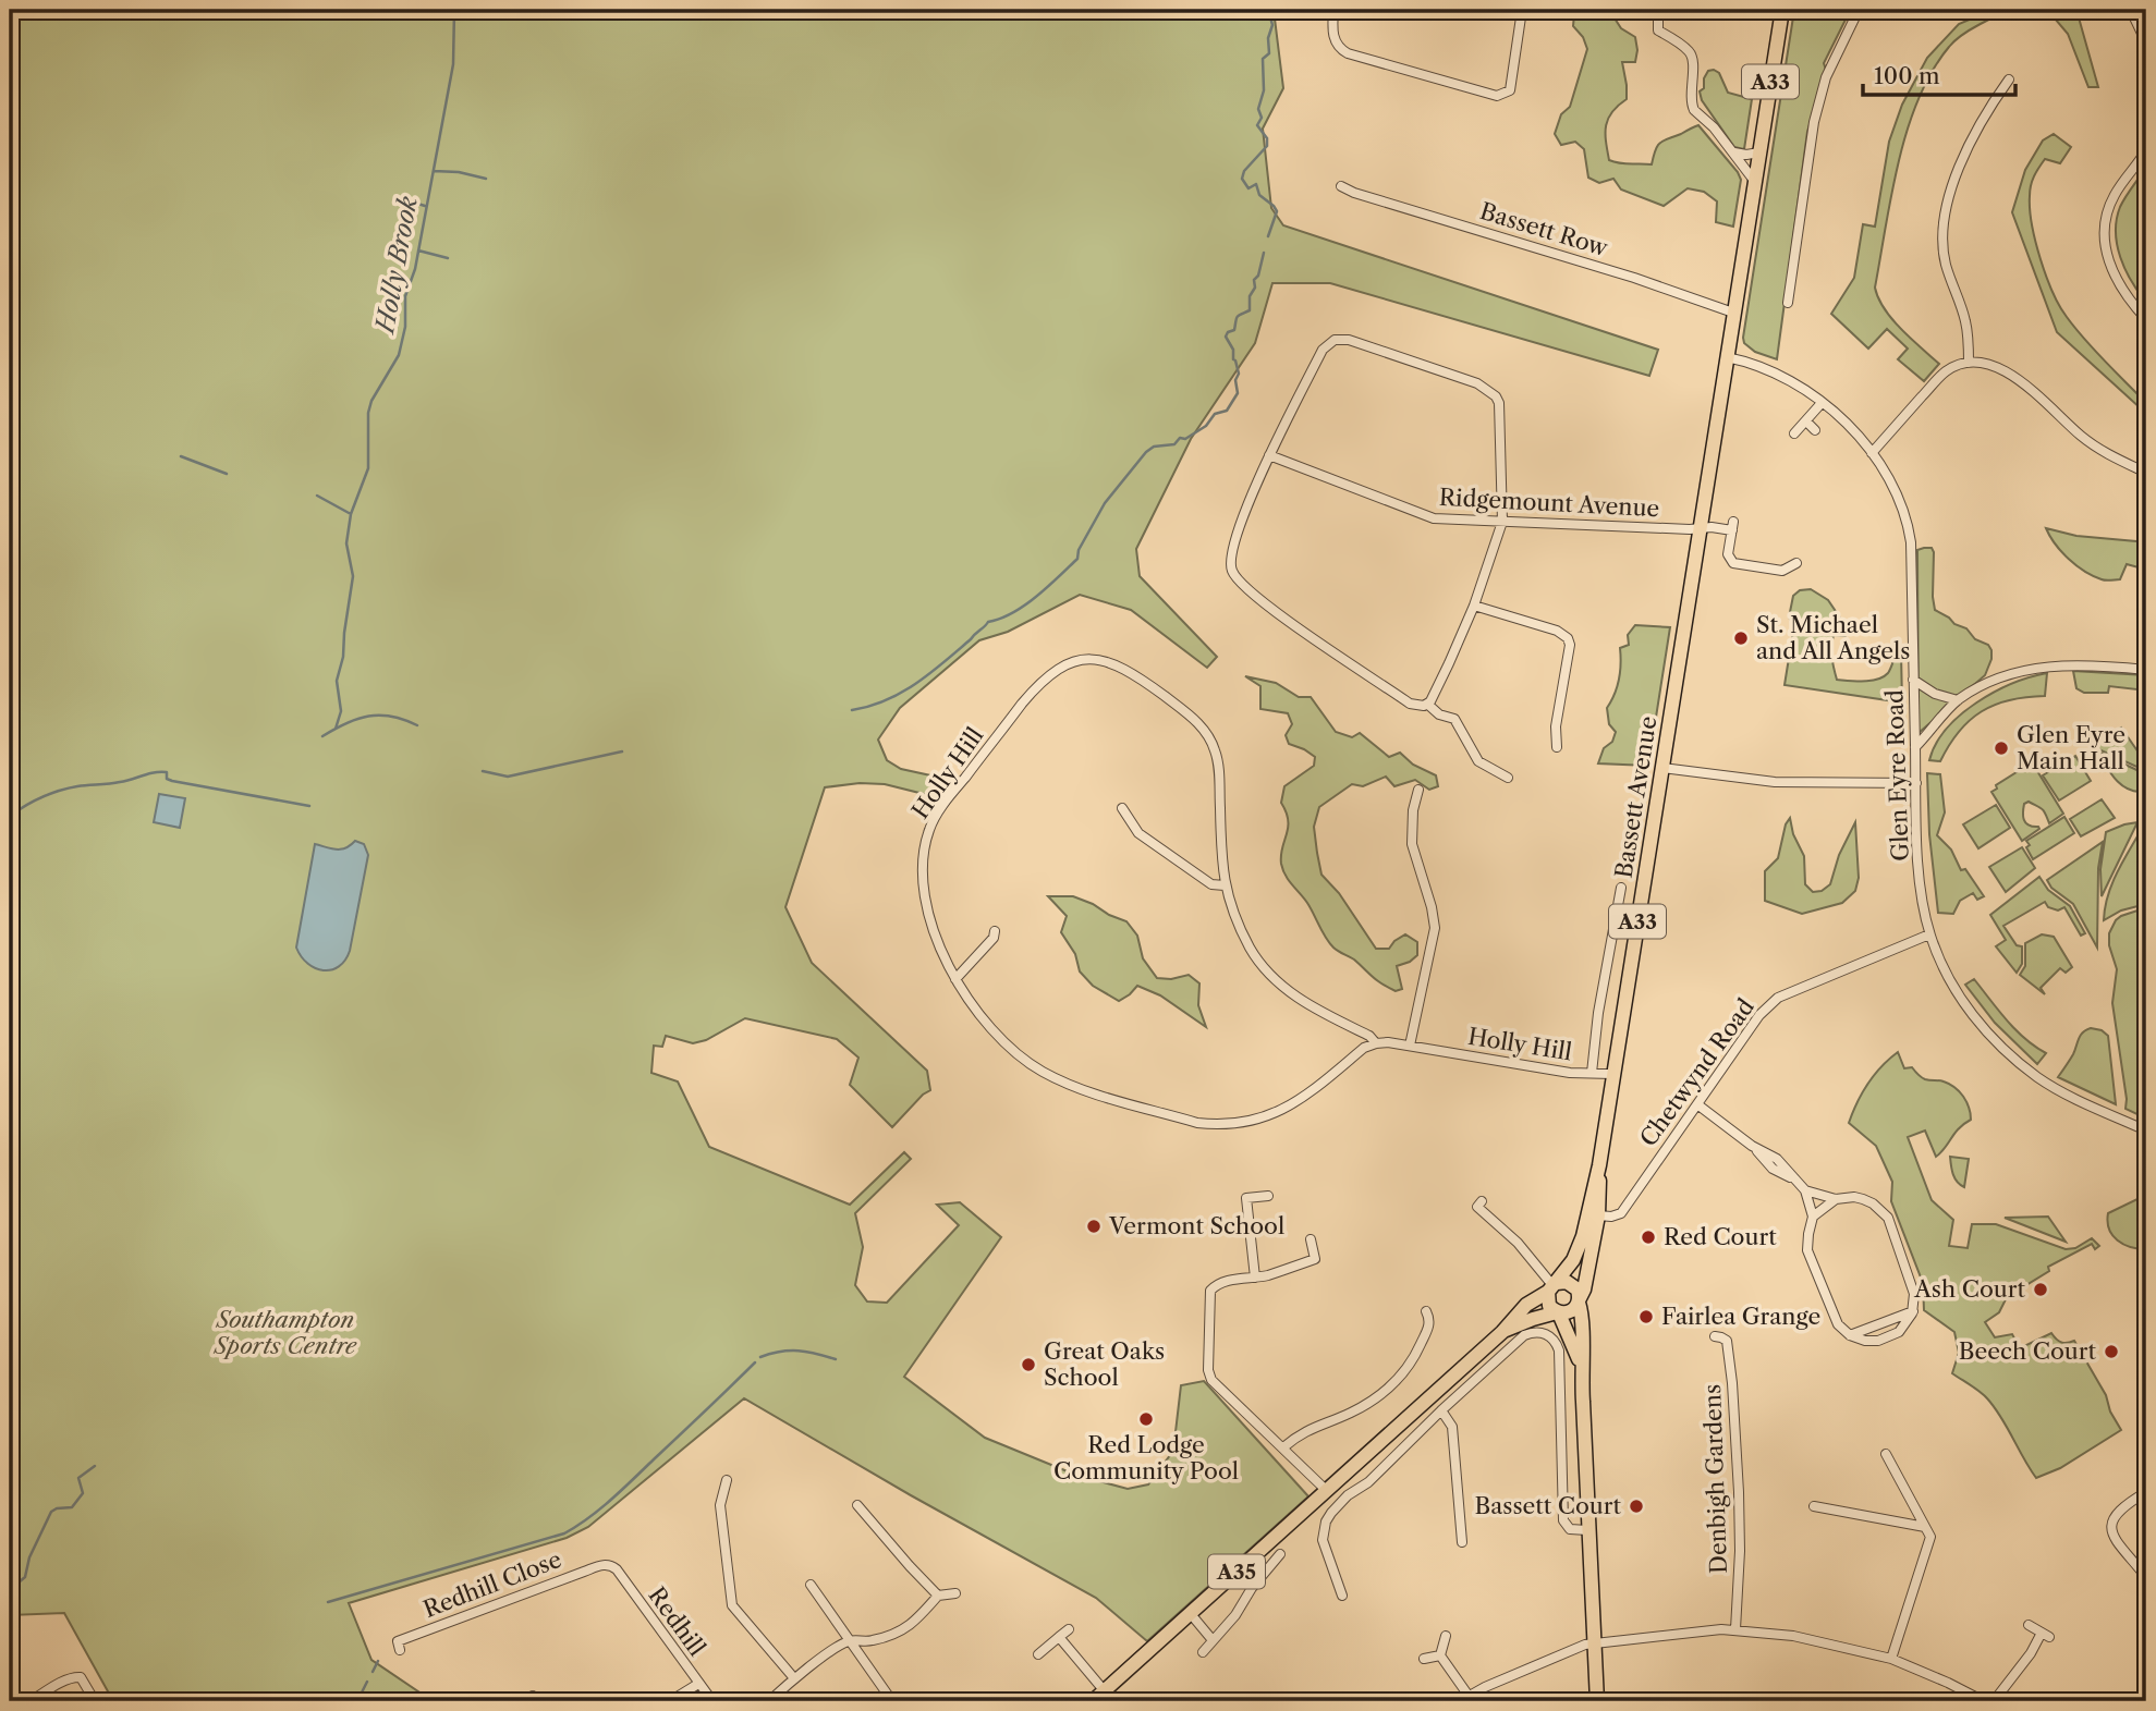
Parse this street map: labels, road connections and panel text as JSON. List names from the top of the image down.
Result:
{
  "streets": {
    "main road": ["A33", "Bassett Avenue", "A35"],
    "street": [
      "Bassett Row",
      "Ridgemount Avenue",
      "Holly Hill",
      "Glen Eyre Road",
      "Chetwynd Road",
      "Denbigh Gardens",
      "Redhill Close",
      "Redhill"
    ]
  },
  "crossings": [
    ["Bassett Row", "Bassett Avenue"],
    ["Ridgemount Avenue", "Bassett Avenue"],
    ["Holly Hill", "Bassett Avenue"],
    ["Glen Eyre Road", "Bassett Avenue"],
    ["Glen Eyre Road", "Chetwynd Road"],
    ["Bassett Avenue", "Chetwynd Road"],
    ["Bassett Avenue", "A35"],
    ["Redhill Close", "Redhill"]
  ],
  "water": ["Holly Brook"],
  "parks": ["Southampton Sports Centre"],
  "places": [
    "St. Michael and All Angels",
    "Glen Eyre Main Hall",
    "Vermont School",
    "Red Court",
    "Ash Court",
    "Fairlea Grange",
    "Beech Court",
    "Great Oaks School",
    "Red Lodge Community Pool",
    "Bassett Court"
  ],
  "scale_bar": "100 m"
}
